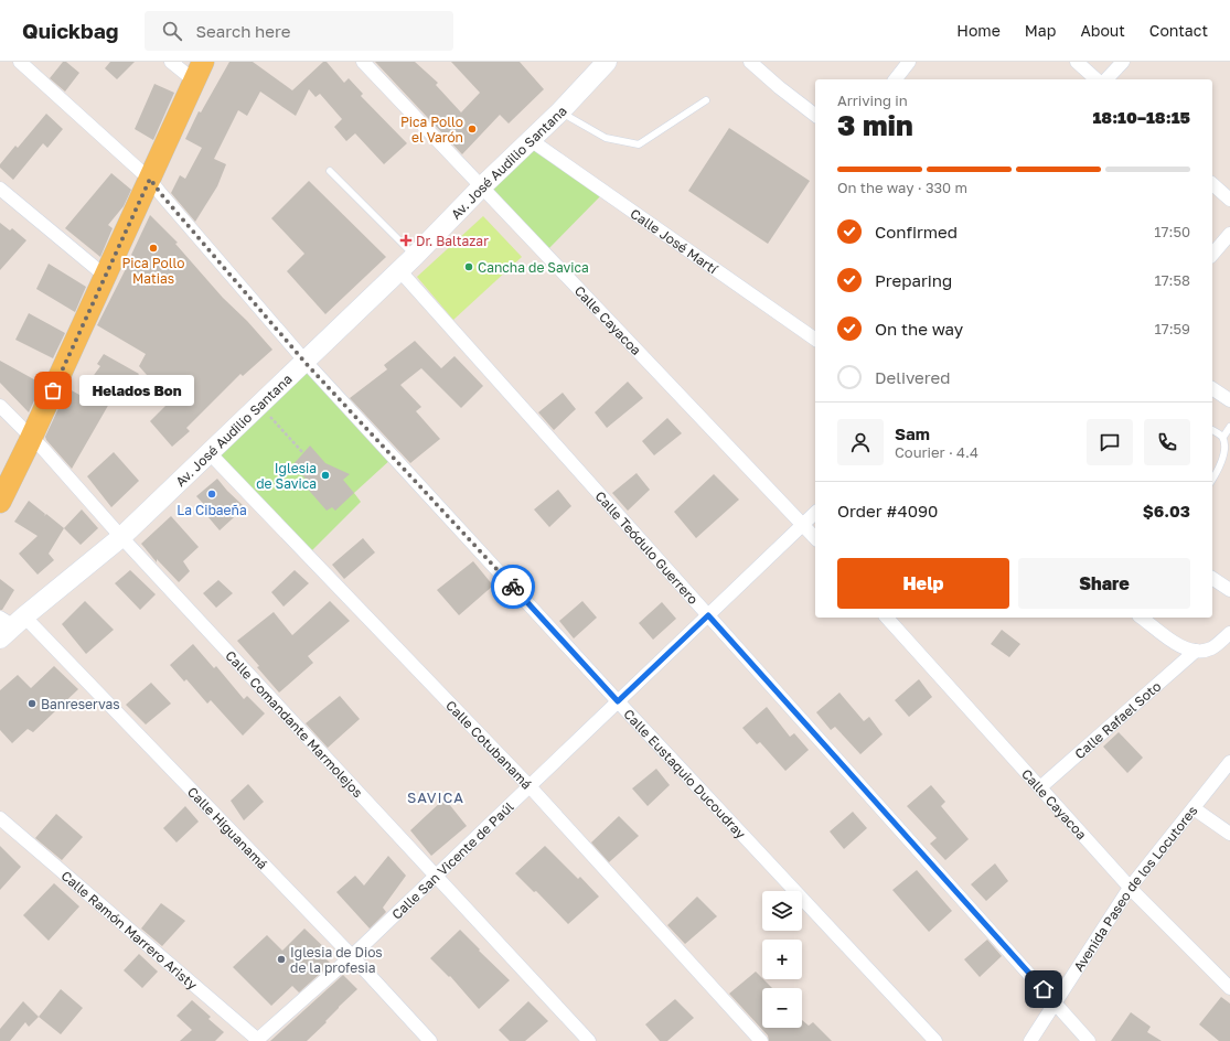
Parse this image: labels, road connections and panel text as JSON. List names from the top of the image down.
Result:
{
  "streets": {
    "main road": ["Av. José Audilio Santana"],
    "street": [
      "Calle José Martí",
      "Calle Cayacoa",
      "Calle Teódulo Guerrero",
      "Calle Rafael Soto",
      "Calle Comandante Marmolejos",
      "Calle Cotubanamá",
      "Calle Eustaquio Ducoudray",
      "Calle Higuanamá",
      "Calle San Vicente de Paúl",
      "Avenida Paseo de los Locutores",
      "Calle Ramón Marrero Aristy"
    ]
  },
  "crossings": [
    ["Av. José Audilio Santana", "Calle José Martí"],
    ["Av. José Audilio Santana", "Calle Cayacoa"],
    ["Av. José Audilio Santana", "Calle Teódulo Guerrero"],
    ["Av. José Audilio Santana", "Calle Comandante Marmolejos"],
    ["Av. José Audilio Santana", "Calle Cotubanamá"],
    ["Av. José Audilio Santana", "Calle Eustaquio Ducoudray"],
    ["Av. José Audilio Santana", "Calle Higuanamá"],
    ["Calle Cayacoa", "Calle Rafael Soto"],
    ["Calle Cayacoa", "Calle San Vicente de Paúl"],
    ["Calle Cayacoa", "Avenida Paseo de los Locutores"],
    ["Calle Teódulo Guerrero", "Calle San Vicente de Paúl"],
    ["Calle Teódulo Guerrero", "Avenida Paseo de los Locutores"],
    ["Calle Comandante Marmolejos", "Calle San Vicente de Paúl"],
    ["Calle Cotubanamá", "Calle San Vicente de Paúl"],
    ["Calle Eustaquio Ducoudray", "Calle San Vicente de Paúl"],
    ["Calle Higuanamá", "Calle San Vicente de Paúl"],
    ["Calle San Vicente de Paúl", "Calle Ramón Marrero Aristy"]
  ],
  "districts": ["SAVICA"],
  "places": {
    "other": [
      "Pica Pollo el Varón",
      "Pica Pollo Matias",
      "Cancha de Savica",
      "Helados Bon",
      "Iglesia de Savica",
      "La Cibaeña",
      "Banreservas",
      "Iglesia de Dios de la profesia"
    ],
    "health": ["Dr. Baltazar"]
  },
  "page": {
    "header": "Quickbag",
    "search": "Search here",
    "nav": [
      "Home",
      "Map",
      "About",
      "Contact"
    ],
    "heading": ["3 min", "Arriving in", "18:10–18:15"],
    "panel": [
      "Sam",
      "Courier · 4.4",
      "Order #4090",
      "$6.03"
    ],
    "bar": "On the way · 330 m",
    "list": [
      ["Confirmed", "17:50"],
      ["Preparing", "17:58"],
      ["On the way", "17:59"],
      "Delivered"
    ],
    "bubble": "Helados Bon",
    "buttons": ["Help", "Share"],
    "map_buttons": ["+", "−"]
  }
}
